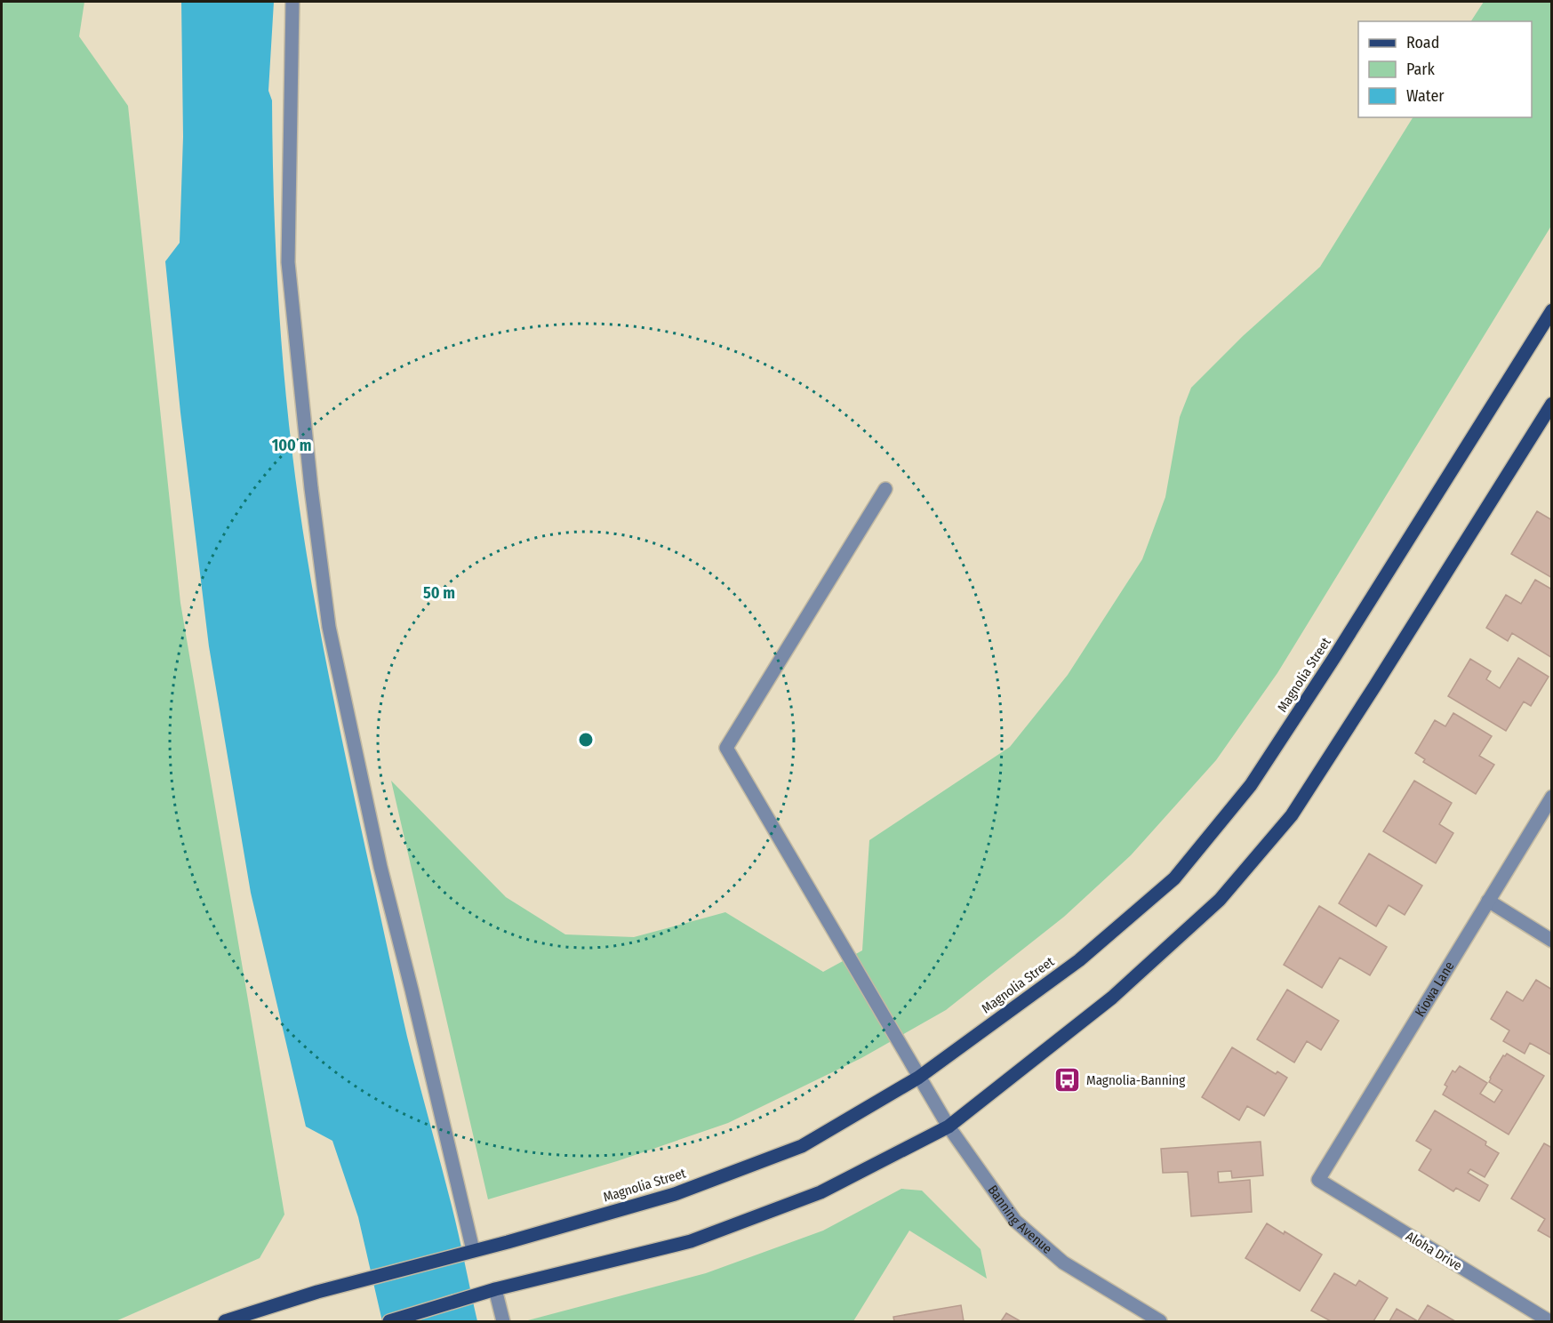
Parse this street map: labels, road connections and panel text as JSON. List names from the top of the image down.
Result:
{
  "streets": {
    "main road": ["Magnolia Street"],
    "street": ["Kiowa Lane", "Banning Avenue", "Aloha Drive"]
  },
  "crossings": [
    ["Magnolia Street", "Banning Avenue"],
    ["Kiowa Lane", "Aloha Drive"]
  ],
  "places": {
    "bus stop": ["Magnolia-Banning"]
  },
  "legend": ["Road", "Park", "Water"],
  "rings": ["100 m", "50 m"]
}
